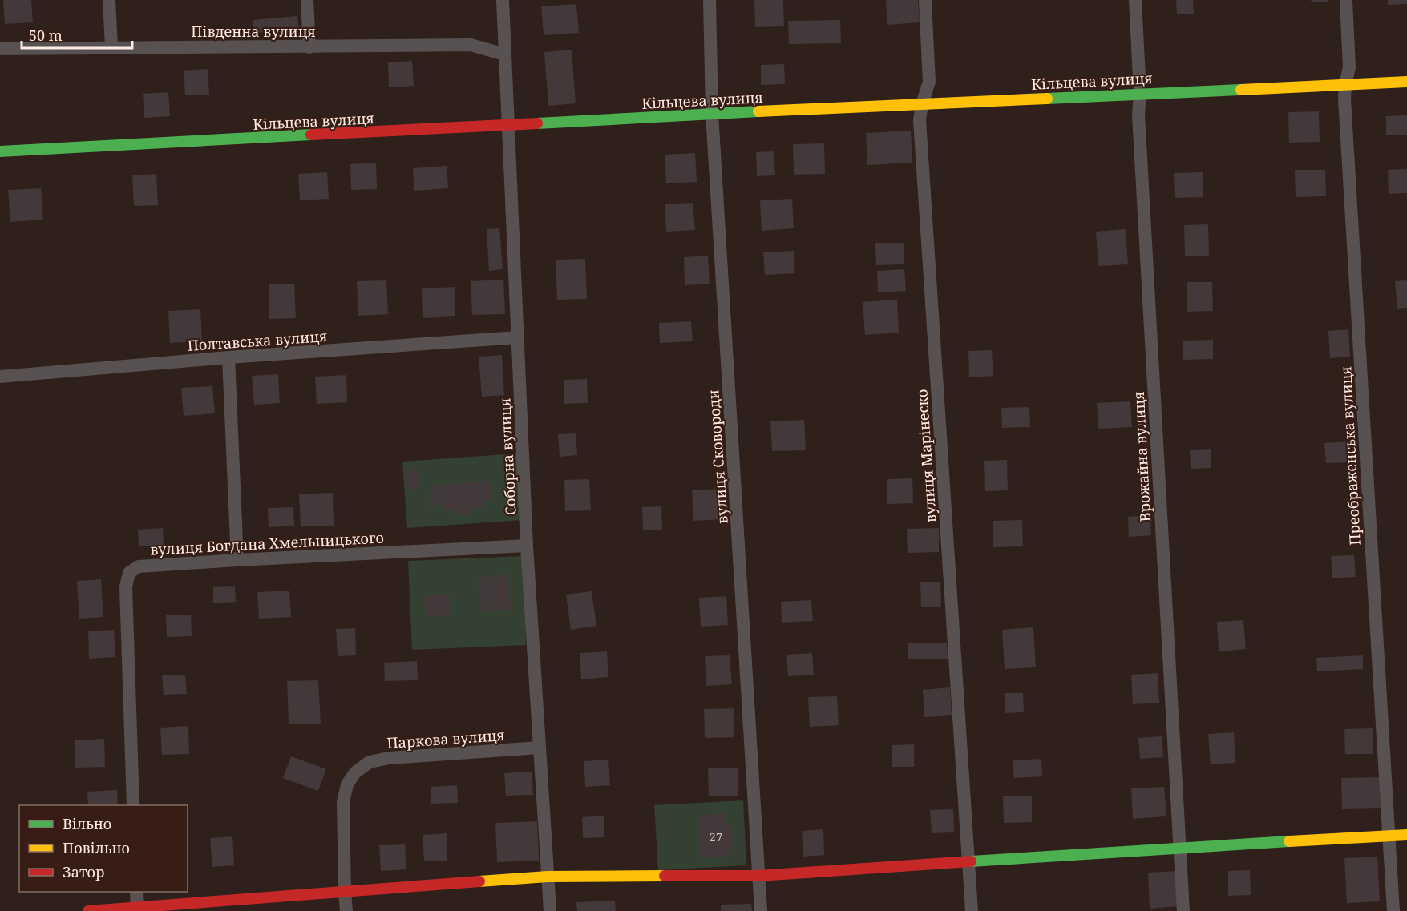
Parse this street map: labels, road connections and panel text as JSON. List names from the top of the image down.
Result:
{
  "streets": {
    "street": [
      "Південна вулиця",
      "Кільцева вулиця",
      "Полтавська вулиця",
      "вулиця Марінеско",
      "Преображенська вулиця",
      "Соборна вулиця",
      "вулиця Сковороди",
      "Врожайна вулиця",
      "вулиця Богдана Хмельницького",
      "Паркова вулиця"
    ]
  },
  "crossings": [
    ["Південна вулиця", "Соборна вулиця"],
    ["Кільцева вулиця", "вулиця Марінеско"],
    ["Кільцева вулиця", "Преображенська вулиця"],
    ["Кільцева вулиця", "Соборна вулиця"],
    ["Кільцева вулиця", "вулиця Сковороди"],
    ["Кільцева вулиця", "Врожайна вулиця"],
    ["Полтавська вулиця", "Соборна вулиця"],
    ["Соборна вулиця", "вулиця Богдана Хмельницького"],
    ["Соборна вулиця", "Паркова вулиця"]
  ],
  "house_numbers": ["27"],
  "legend": ["Вільно", "Повільно", "Затор"],
  "scale_bar": "50 m"
}
